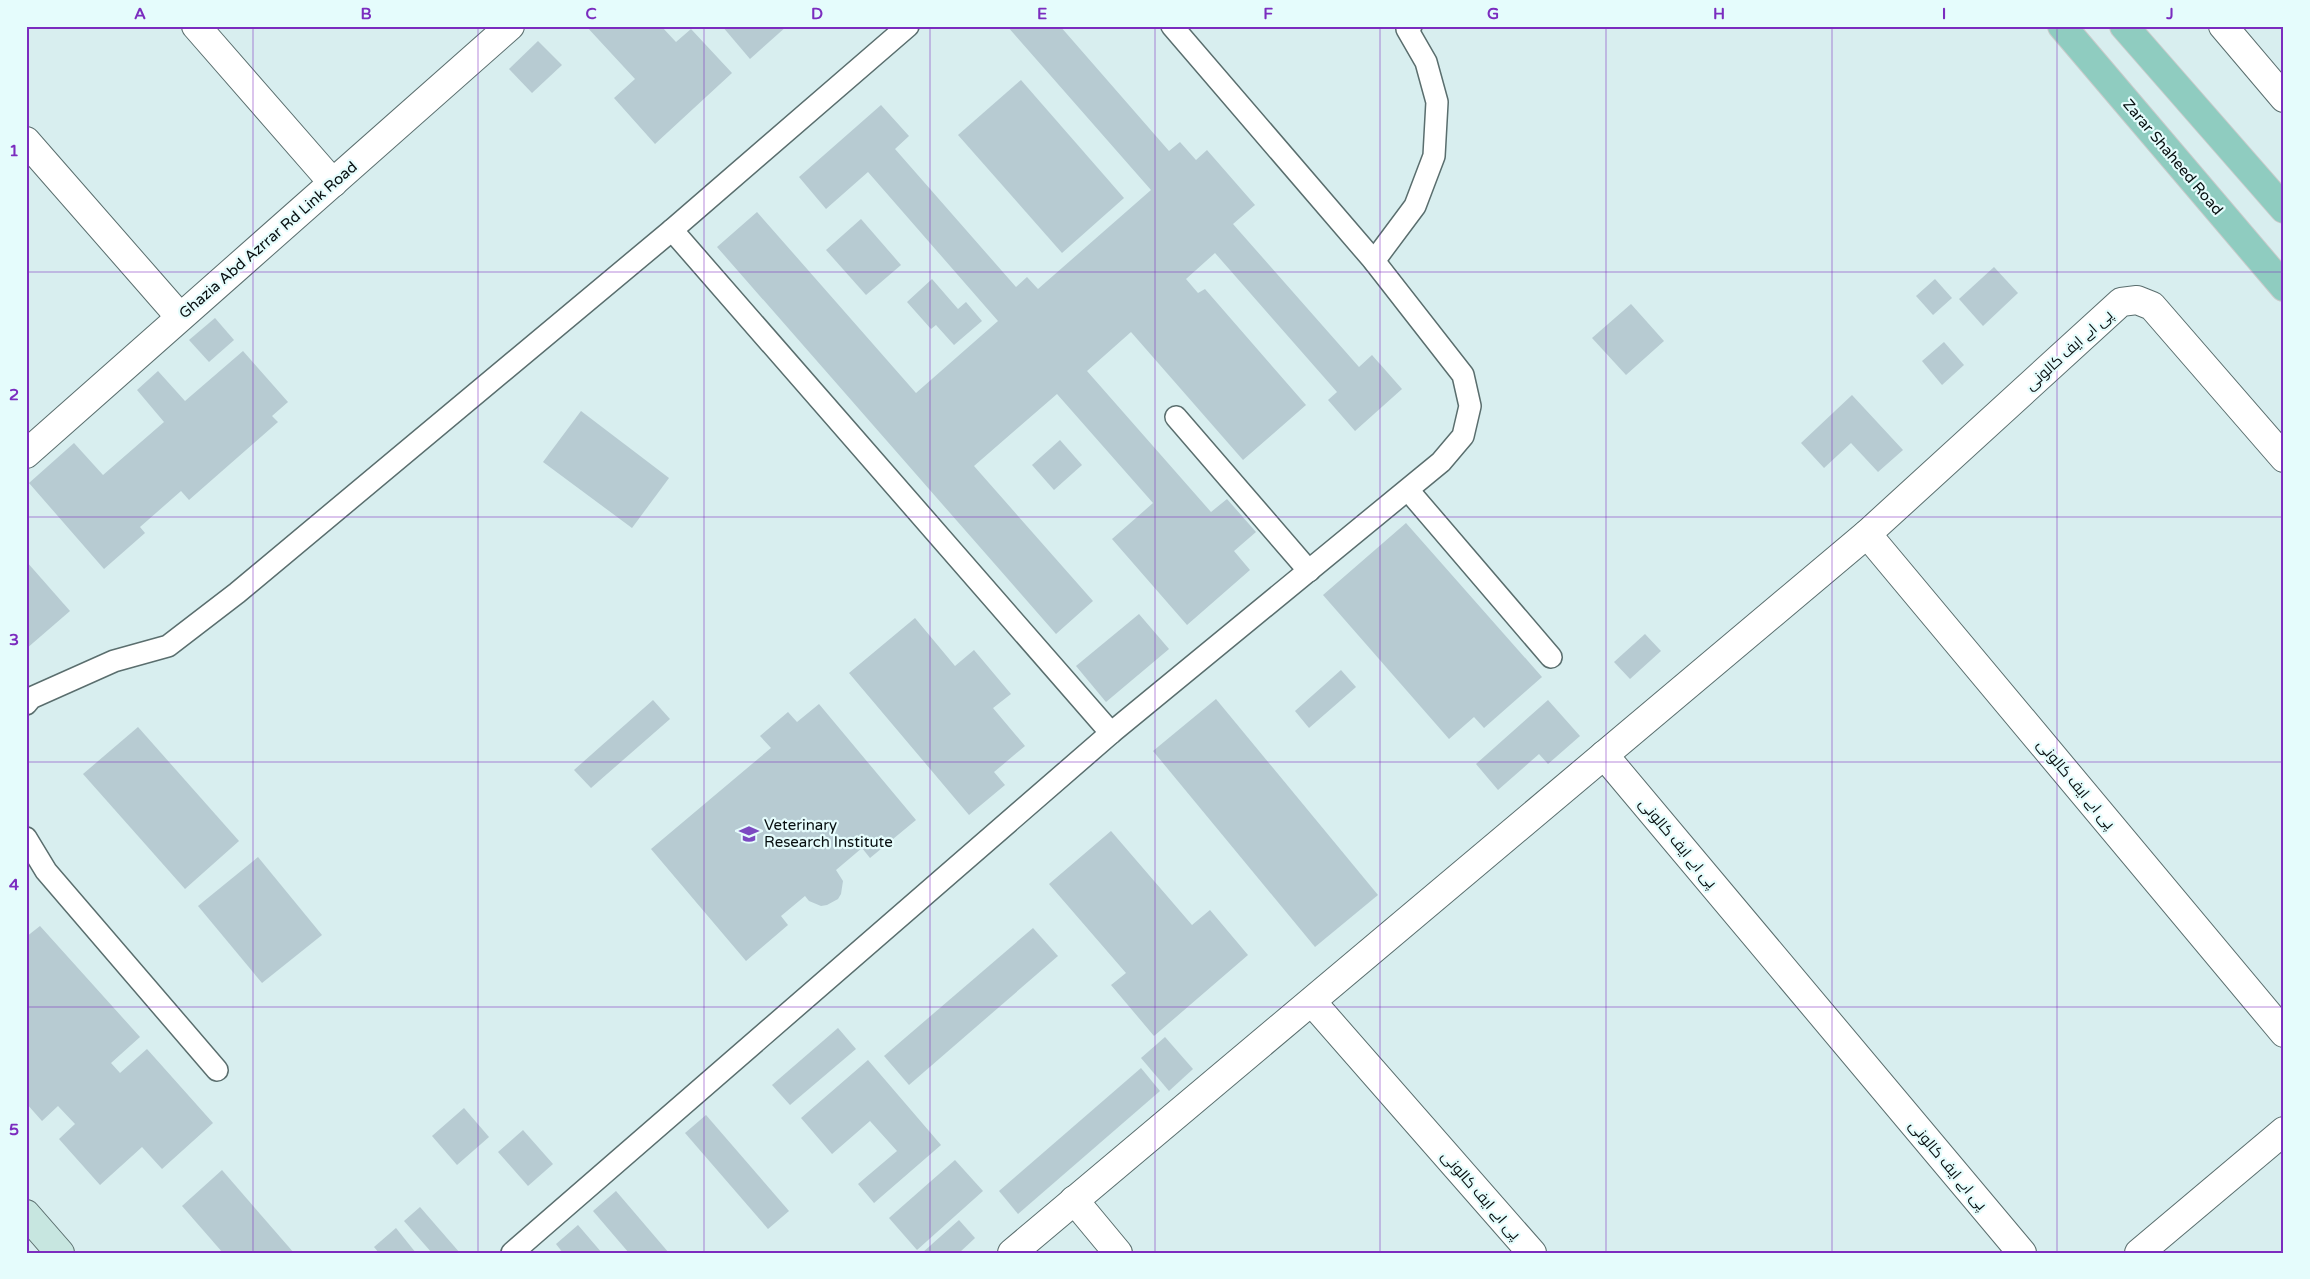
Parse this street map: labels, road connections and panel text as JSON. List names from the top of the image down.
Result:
{
  "streets": {
    "main road": ["Zarar Shaheed Road"],
    "street": ["Ghazia Abd Azrrar Rd Link Road", "پی اے ایف کالونی"]
  },
  "places": {
    "school or university": ["Veterinary Research Institute"]
  },
  "grid": {
    "columns": [
      "A",
      "B",
      "C",
      "D",
      "E",
      "F",
      "G",
      "H",
      "I",
      "J"
    ],
    "rows": [
      "1",
      "2",
      "3",
      "4",
      "5"
    ]
  }
}
